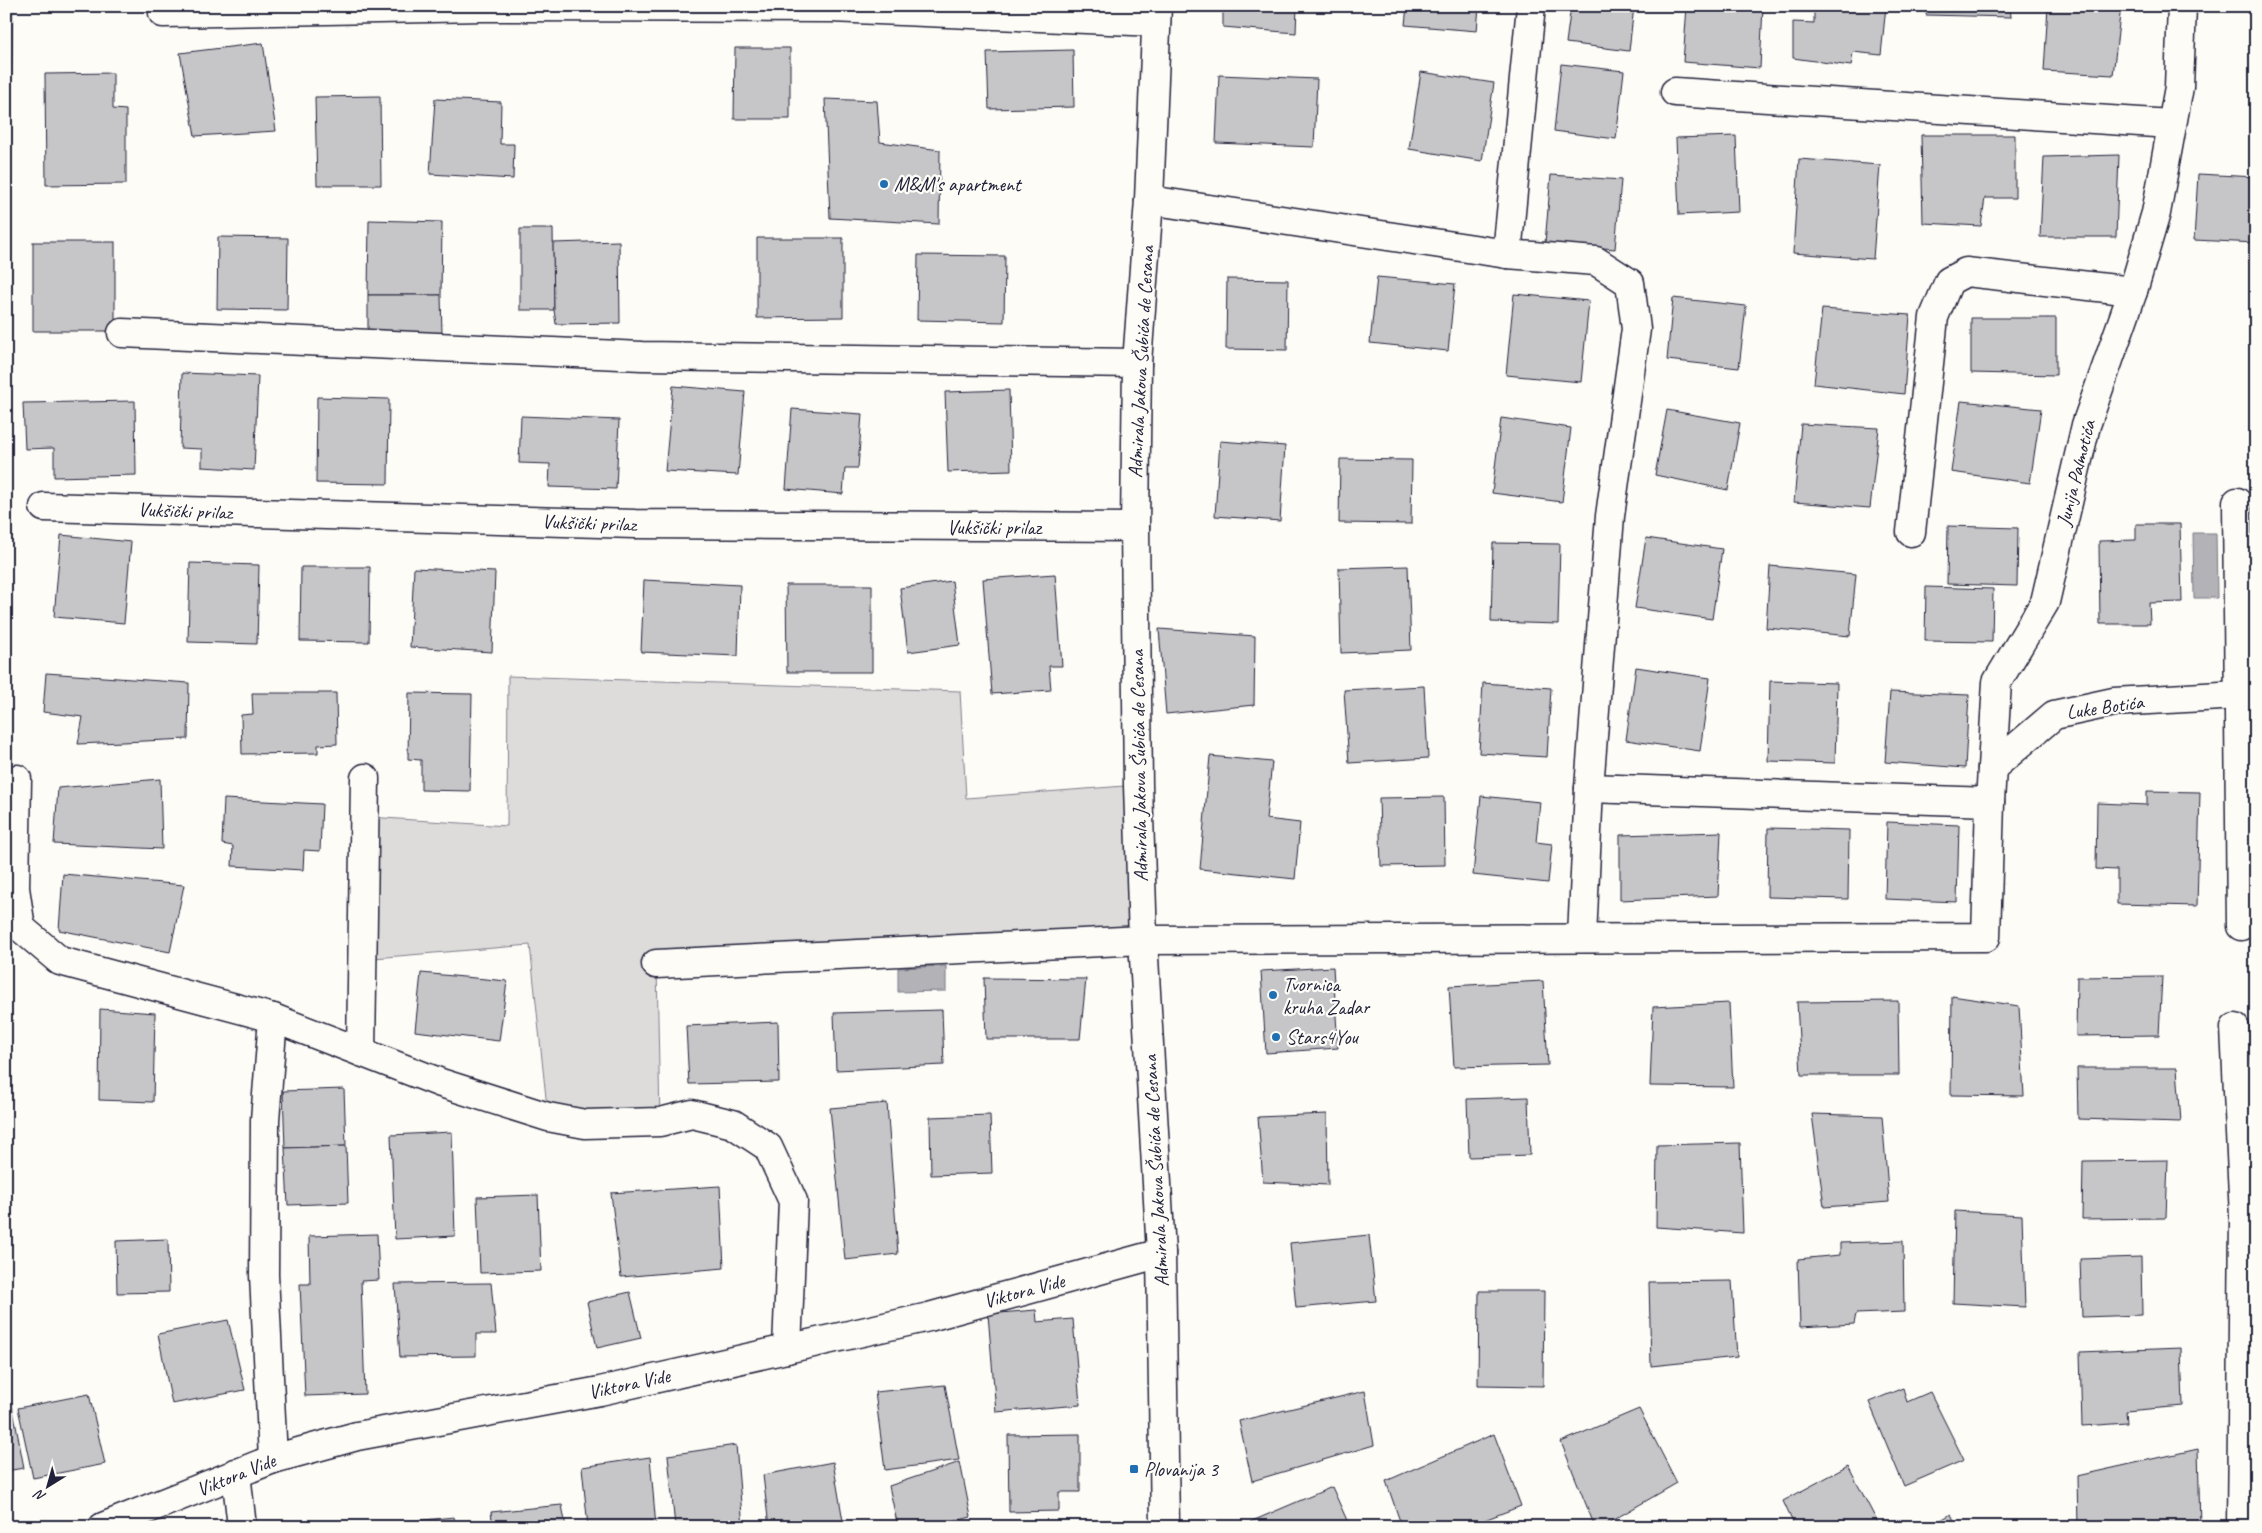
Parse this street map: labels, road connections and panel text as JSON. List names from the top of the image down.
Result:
{
  "streets": {
    "street": [
      "Admirala Jakova Šubića de Cesana",
      "Junija Palmotića",
      "Vukšički prilaz",
      "Luke Botića",
      "Viktora Vide"
    ]
  },
  "crossings": [
    ["Admirala Jakova Šubića de Cesana", "Vukšički prilaz"],
    ["Admirala Jakova Šubića de Cesana", "Viktora Vide"],
    ["Junija Palmotića", "Luke Botića"]
  ],
  "places": {
    "other": ["M&M's apartment", "Tvornica kruha Zadar", "Stars4You"],
    "transit": ["Plovanija 3"]
  },
  "north": "bottom left"
}
